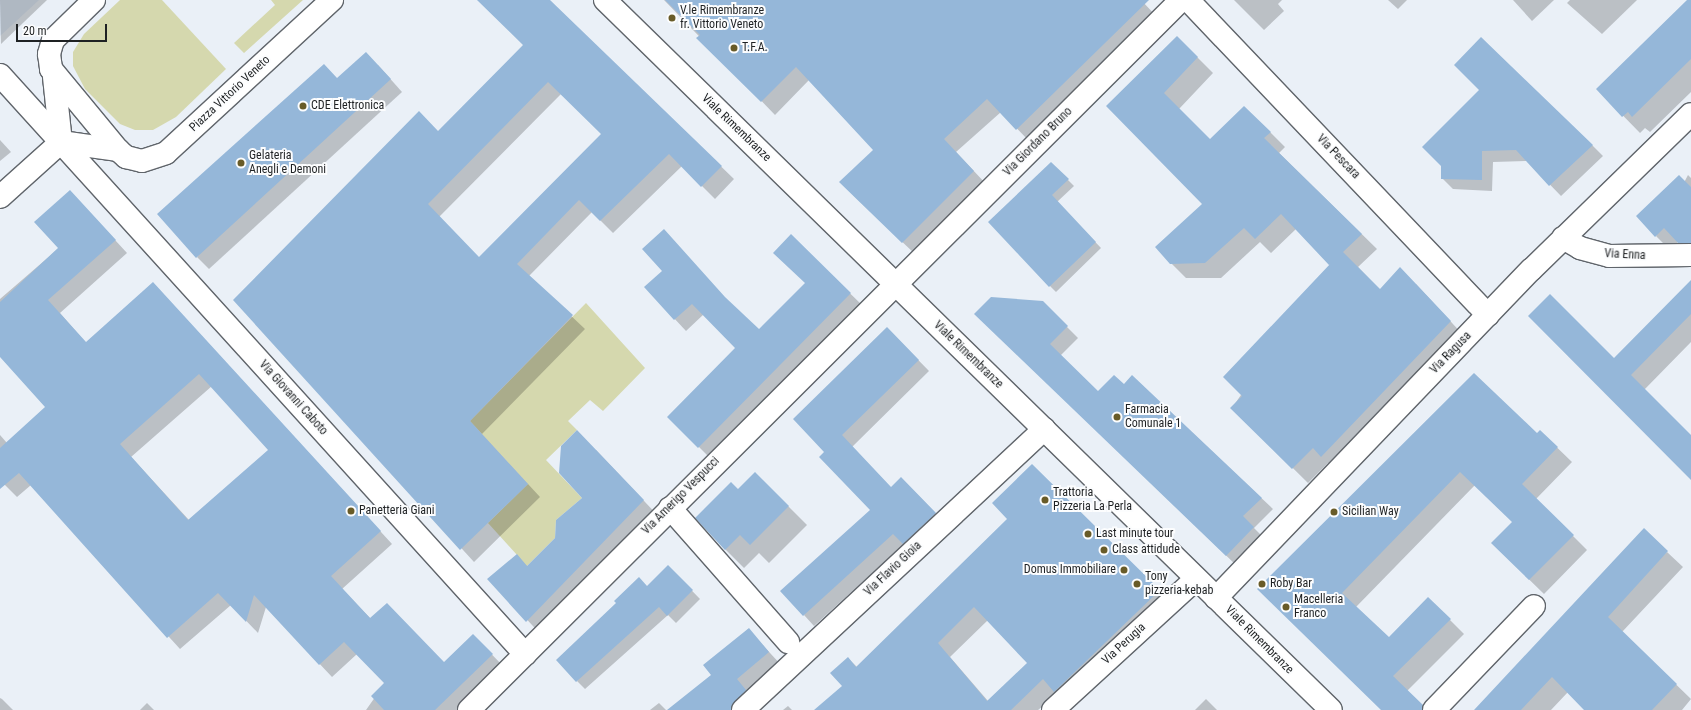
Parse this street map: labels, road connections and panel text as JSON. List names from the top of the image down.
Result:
{
  "streets": {
    "street": [
      "Piazza Vittorio Veneto",
      "Viale Rimembranze",
      "Via Giordano Bruno",
      "Via Pescara",
      "Via Enna",
      "Via Ragusa",
      "Via Giovanni Caboto",
      "Via Amerigo Vespucci",
      "Via Flavio Gioia",
      "Via Perugia"
    ]
  },
  "crossings": [
    ["Piazza Vittorio Veneto", "Via Giovanni Caboto"],
    ["Viale Rimembranze", "Via Giordano Bruno"],
    ["Viale Rimembranze", "Via Ragusa"],
    ["Viale Rimembranze", "Via Amerigo Vespucci"],
    ["Viale Rimembranze", "Via Flavio Gioia"],
    ["Viale Rimembranze", "Via Perugia"],
    ["Via Giordano Bruno", "Via Amerigo Vespucci"],
    ["Via Pescara", "Via Ragusa"],
    ["Via Enna", "Via Ragusa"],
    ["Via Giovanni Caboto", "Via Amerigo Vespucci"]
  ],
  "places": [
    "V.le Rimembranze fr. Vittorio Veneto",
    "T.F.A.",
    "CDE Elettronica",
    "Gelateria Anegli e Demoni",
    "Farmacia Comunale 1",
    "Trattoria Pizzeria La Perla",
    "Panetteria Giani",
    "Sicilian Way",
    "Last minute tour",
    "Class attidude",
    "Domus Immobiliare",
    "Tony pizzeria-kebab",
    "Roby Bar",
    "Macelleria Franco"
  ],
  "scale_bar": "20 m"
}
